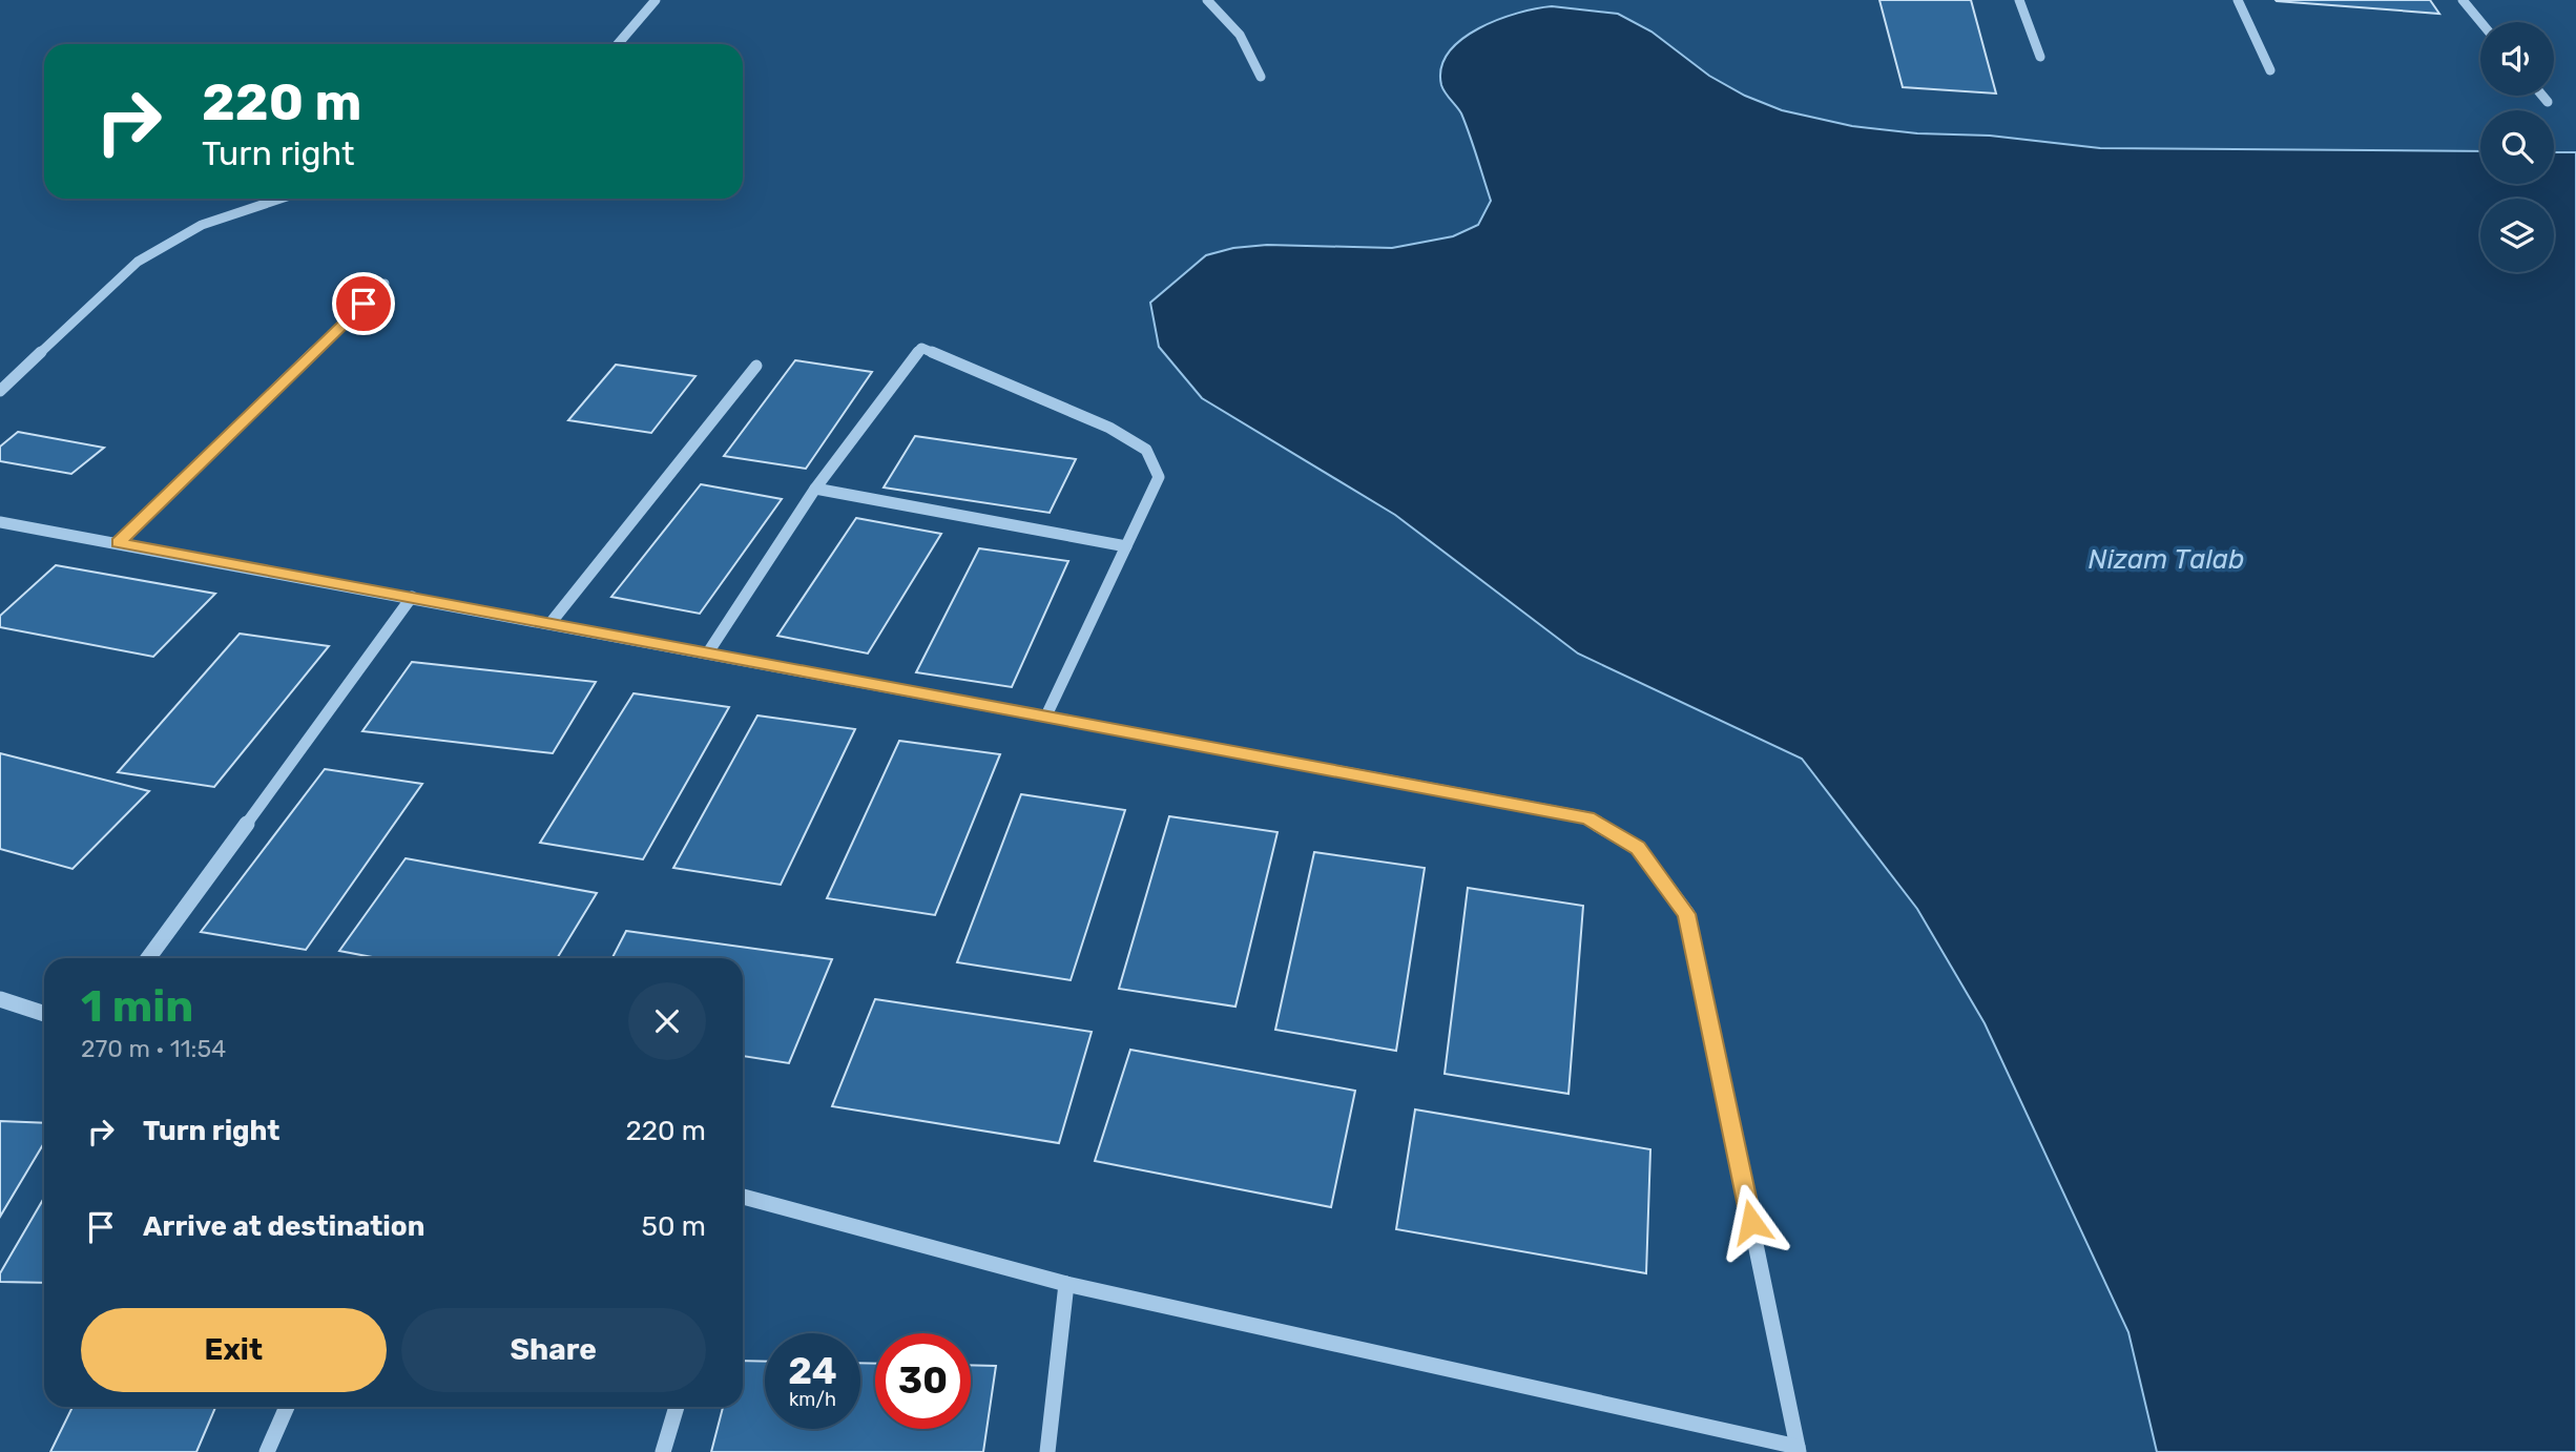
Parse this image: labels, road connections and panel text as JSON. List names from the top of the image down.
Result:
{
  "water": ["Nizam Talab"],
  "page": {
    "turn": ["220 m", "Turn right"],
    "heading": ["1 min", "270 m · 11:54"],
    "list": [
      {
        "name": "Turn right",
        "value": "220 m"
      },
      {
        "name": "Arrive at destination",
        "value": "50 m"
      }
    ],
    "buttons": ["Exit", "Share"],
    "speed": "24 km/h",
    "limit": "30"
  }
}
